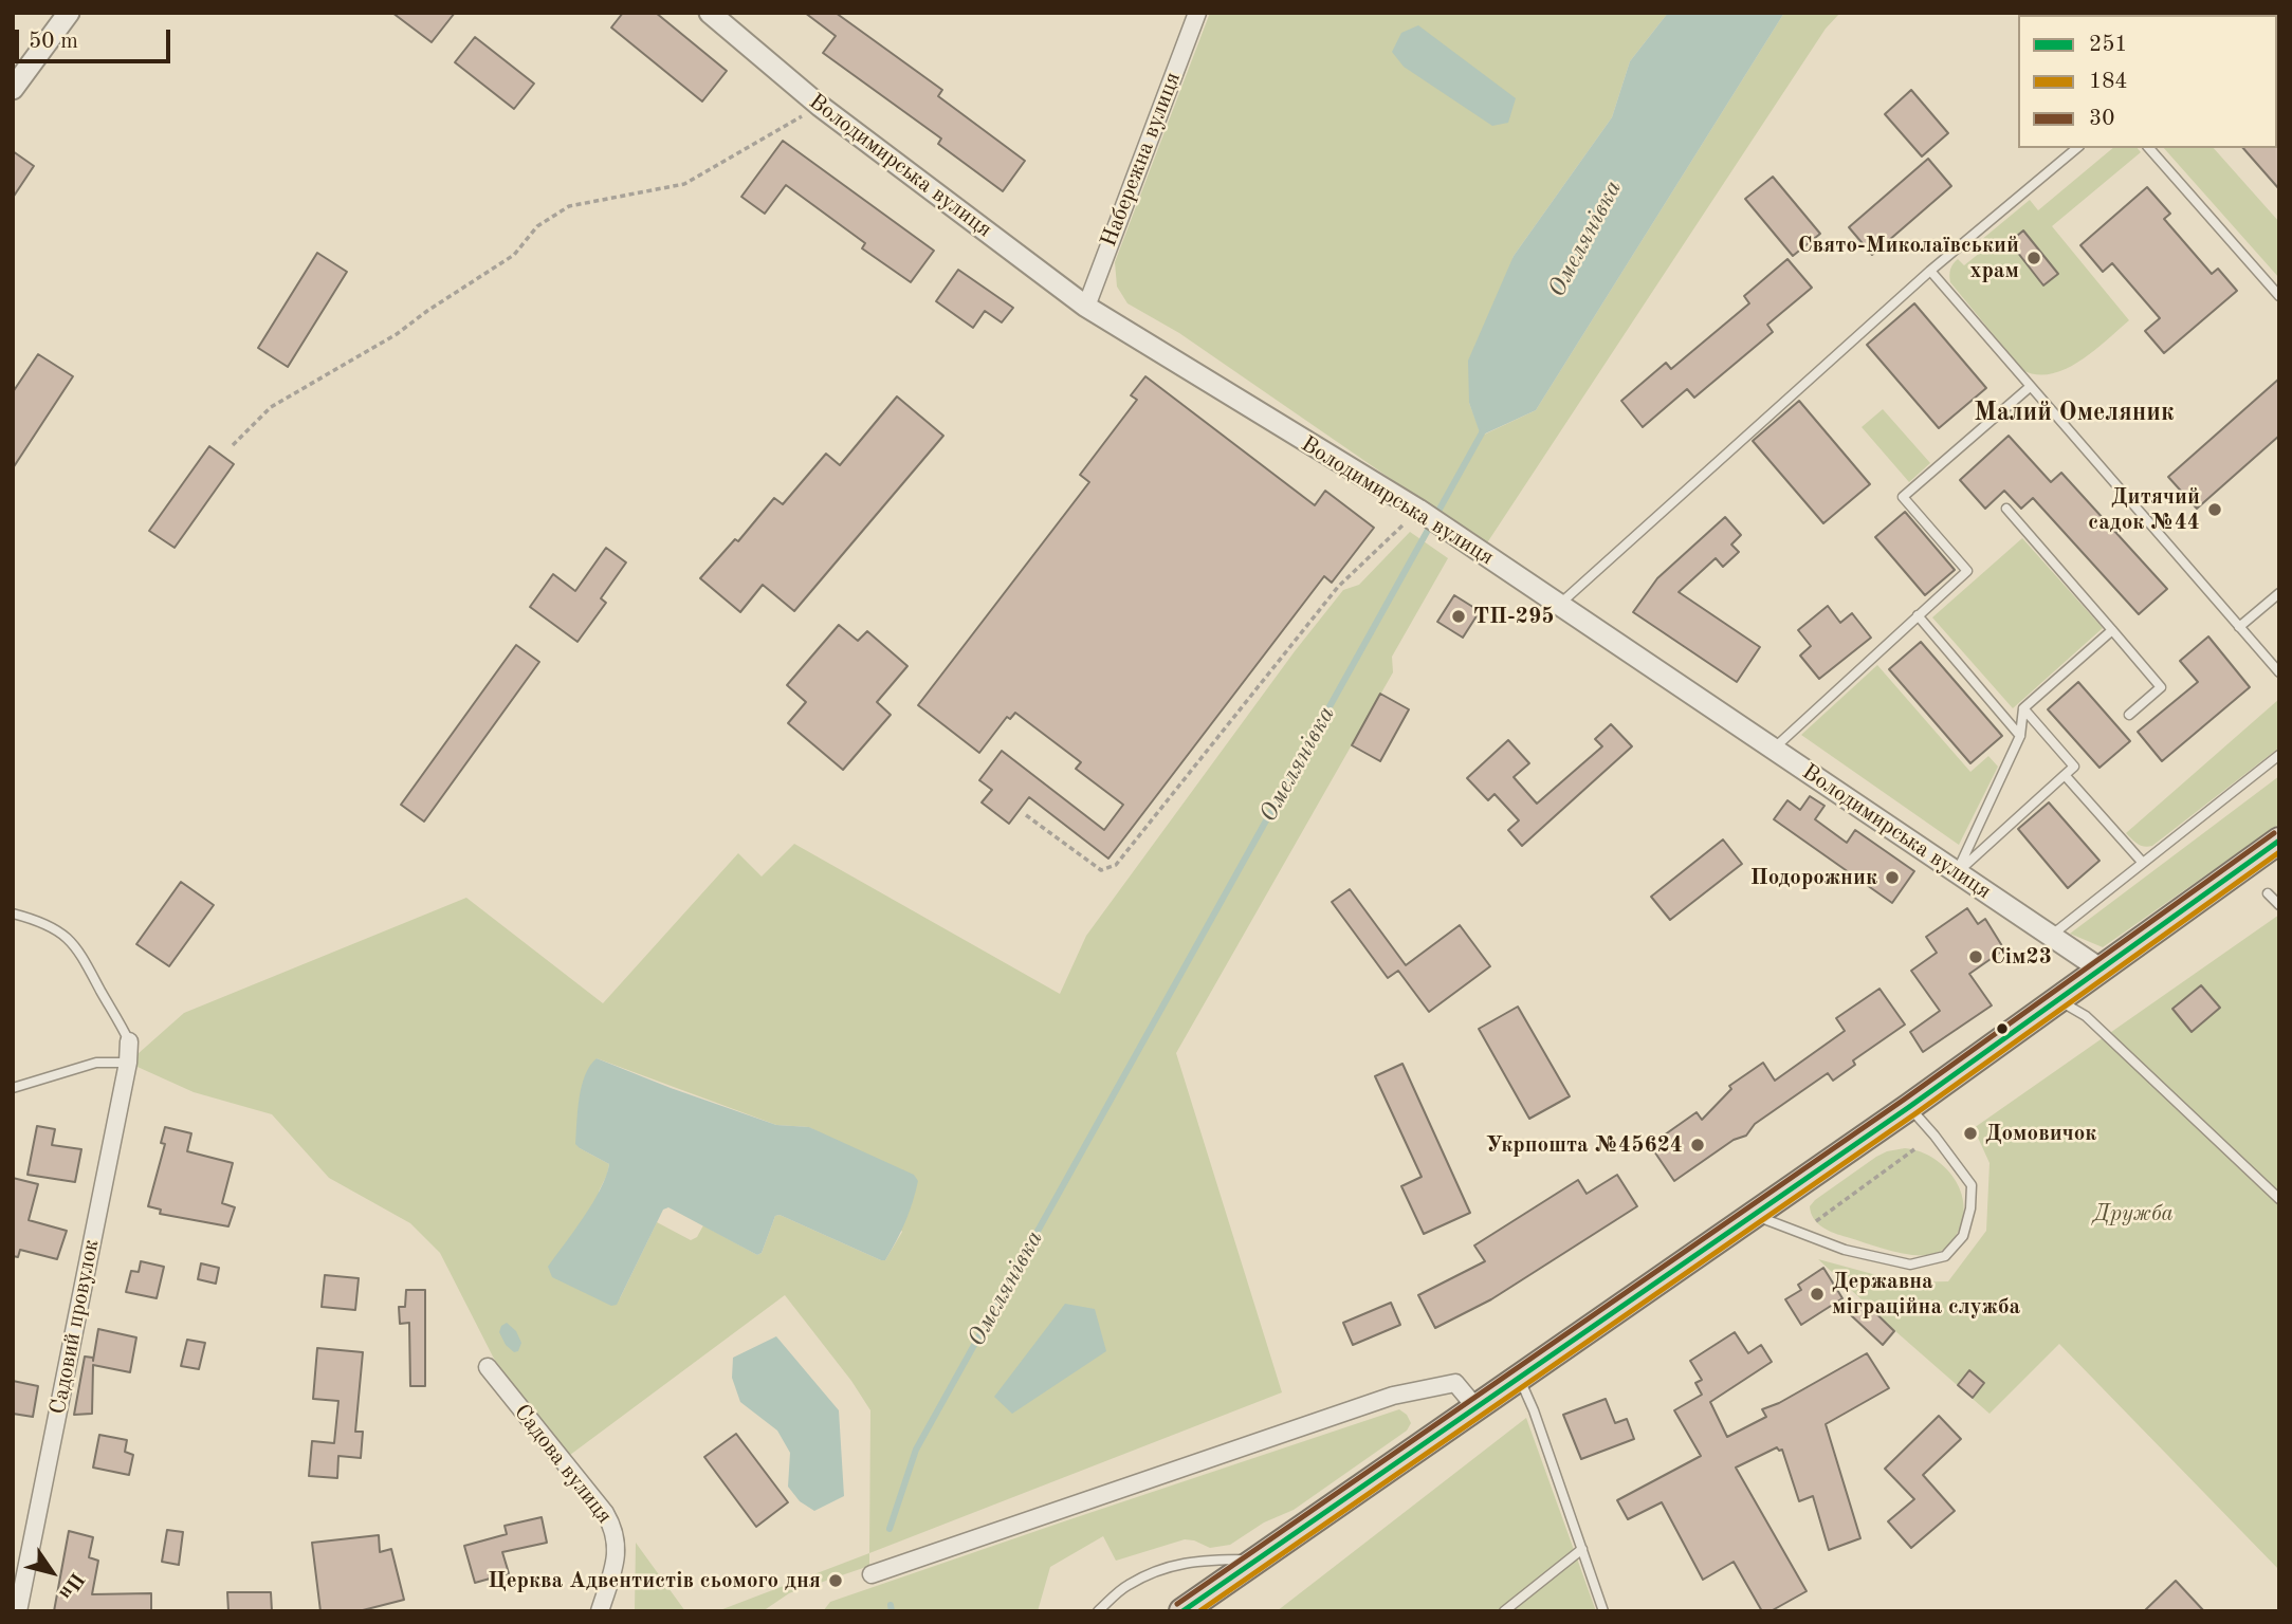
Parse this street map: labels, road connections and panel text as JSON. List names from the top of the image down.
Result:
{
  "streets": {
    "street": [
      "Набережна вулиця",
      "Володимирська вулиця",
      "Садовий провулок",
      "Садова вулиця"
    ]
  },
  "crossings": [
    ["Набережна вулиця", "Володимирська вулиця"]
  ],
  "districts": ["Малий Омеляник"],
  "water": ["Омелянівка"],
  "parks": ["Дружба"],
  "places": [
    "Свято-Миколаївський храм",
    "Дитячий садок №44",
    "ТП-295",
    "Подорожник",
    "Сім23",
    "Домовичок",
    "Укрпошта №45624",
    "Державна міграційна служба",
    "Церква Адвентистів сьомого дня"
  ],
  "lines": ["transit line 30", "transit line 251", "transit line 184"],
  "legend": ["251", "184", "30"],
  "scale_bar": "50 m",
  "north": "bottom right"
}
